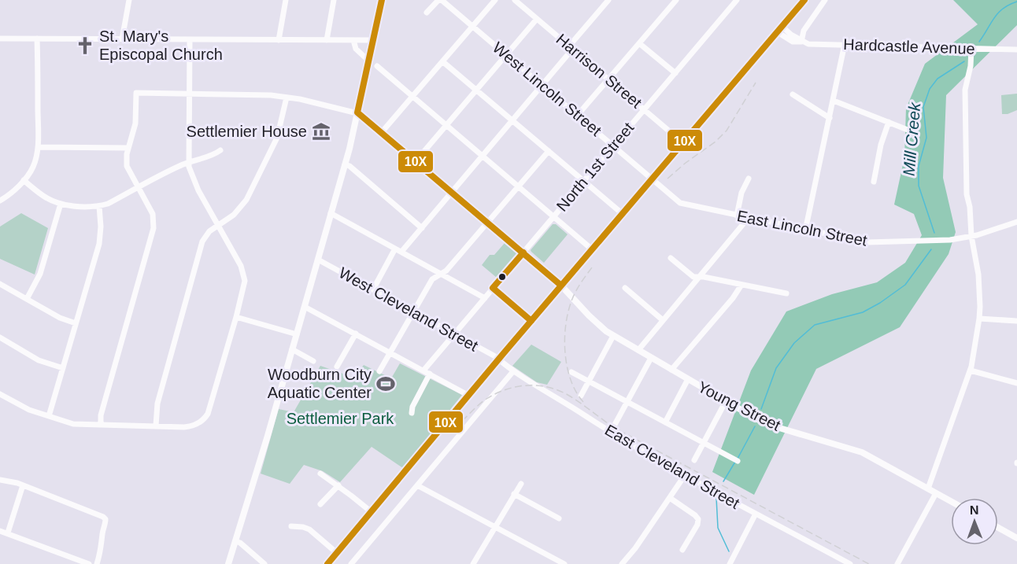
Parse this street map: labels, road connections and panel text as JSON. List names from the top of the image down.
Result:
{
  "streets": {
    "main road": ["Young Street"],
    "street": [
      "Hardcastle Avenue",
      "Harrison Street",
      "West Lincoln Street",
      "North 1st Street",
      "East Lincoln Street",
      "West Cleveland Street",
      "East Cleveland Street"
    ]
  },
  "crossings": [
    ["Harrison Street", "North 1st Street"],
    ["West Lincoln Street", "North 1st Street"],
    ["West Lincoln Street", "East Lincoln Street"],
    ["North 1st Street", "West Cleveland Street"],
    ["West Cleveland Street", "East Cleveland Street"]
  ],
  "water": ["Mill Creek"],
  "parks": ["Settlemier Park"],
  "places": {
    "church": ["St. Mary's Episcopal Church"],
    "museum": ["Settlemier House"],
    "sports": ["Woodburn City Aquatic Center"]
  },
  "lines": ["transit line 10X"],
  "north": "top"
}
